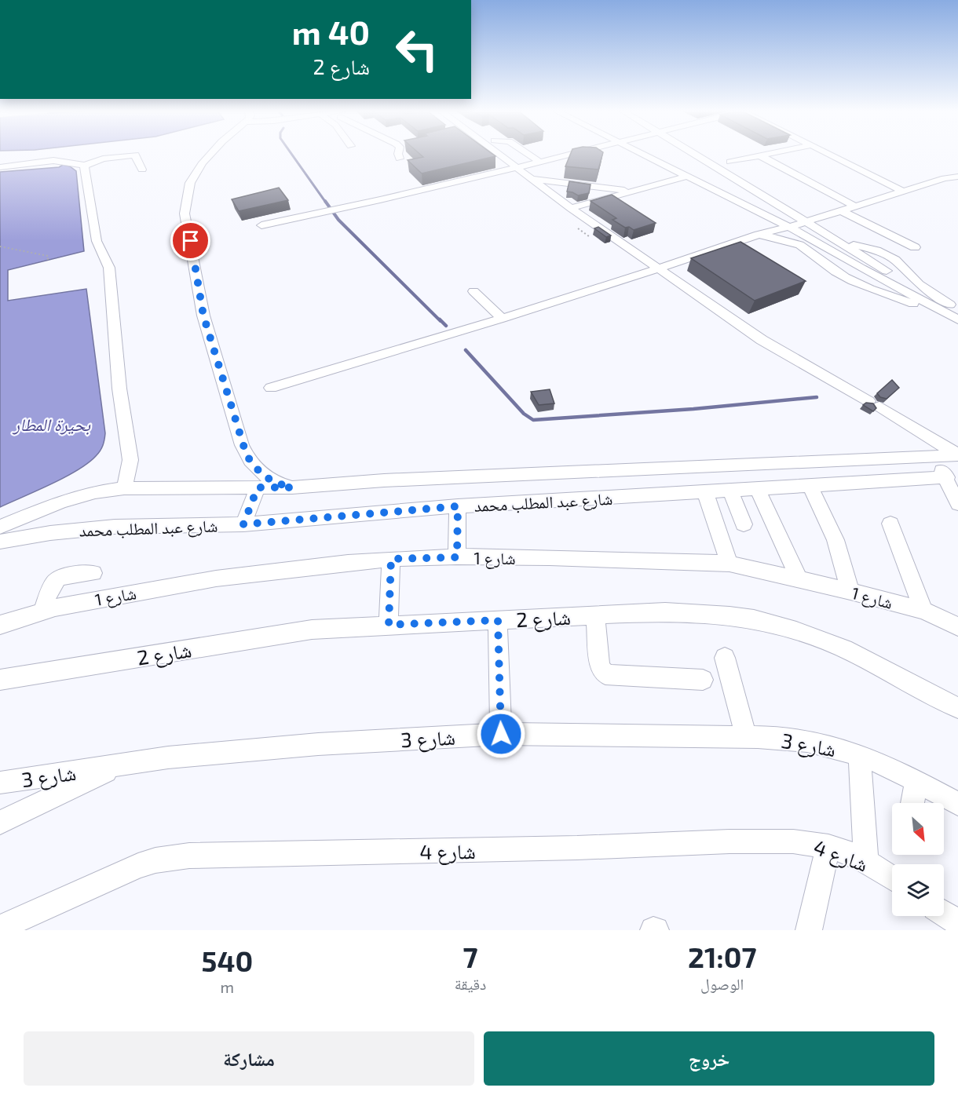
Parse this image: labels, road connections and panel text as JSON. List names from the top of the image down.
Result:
{
  "streets": {
    "street": [
      "شارع عبد المطلب محمد",
      "شارع 1",
      "شارع 2",
      "شارع 3",
      "شارع 4"
    ]
  },
  "water": ["بحيرة المطار"],
  "north": "bottom right",
  "page": {
    "turn": ["40 m", "شارع 2"],
    "eta": [
      "21:07",
      "الوصول",
      "7",
      "دقيقة",
      "540",
      "m"
    ],
    "buttons": ["خروج", "مشاركة"]
  }
}
